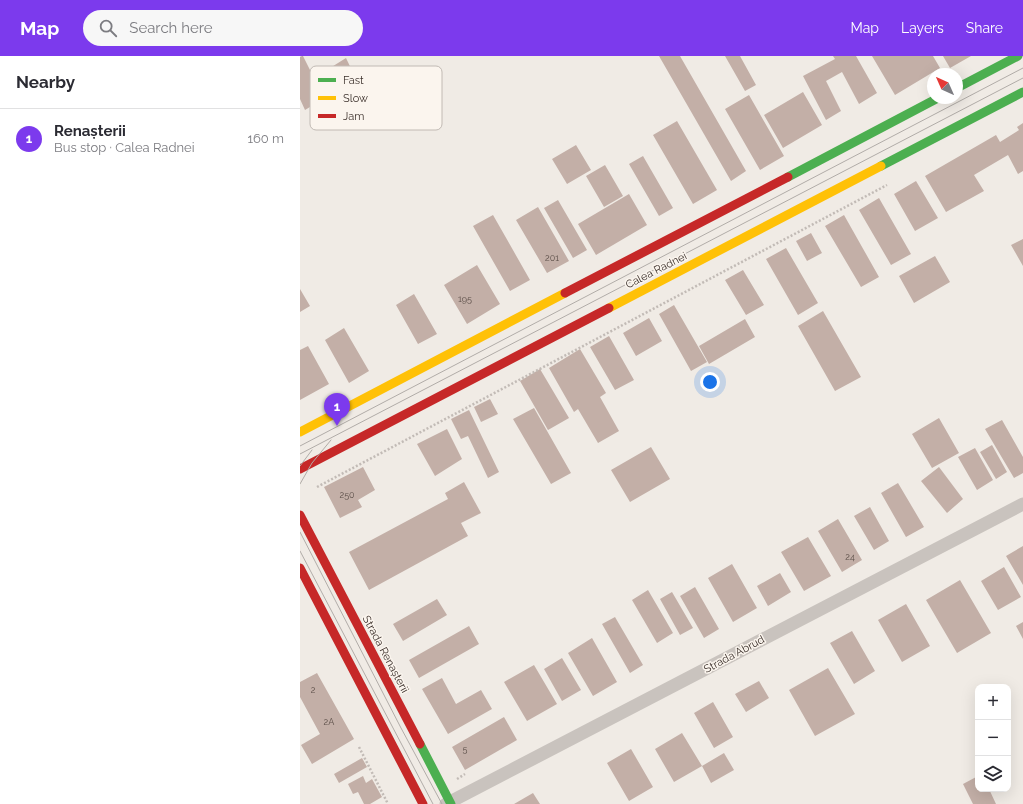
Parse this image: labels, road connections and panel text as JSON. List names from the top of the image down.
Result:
{
  "streets": {
    "main road": ["Calea Radnei", "Strada Renașterii"],
    "street": ["Strada Abrud"]
  },
  "crossings": [
    ["Strada Renașterii", "Strada Abrud"]
  ],
  "house_numbers": [
    "201",
    "195",
    "250",
    "24",
    "2",
    "2A",
    "5"
  ],
  "legend": ["Fast", "Slow", "Jam"],
  "north": "top left",
  "page": {
    "header": "Map",
    "search": "Search here",
    "nav": ["Map", "Layers", "Share"],
    "heading": "Nearby",
    "list": [
      {
        "mark": "1",
        "name": "Renașterii",
        "note": "Bus stop · Calea Radnei",
        "value": "160 m"
      }
    ],
    "pins": "1",
    "map_buttons": ["+", "−"]
  }
}
